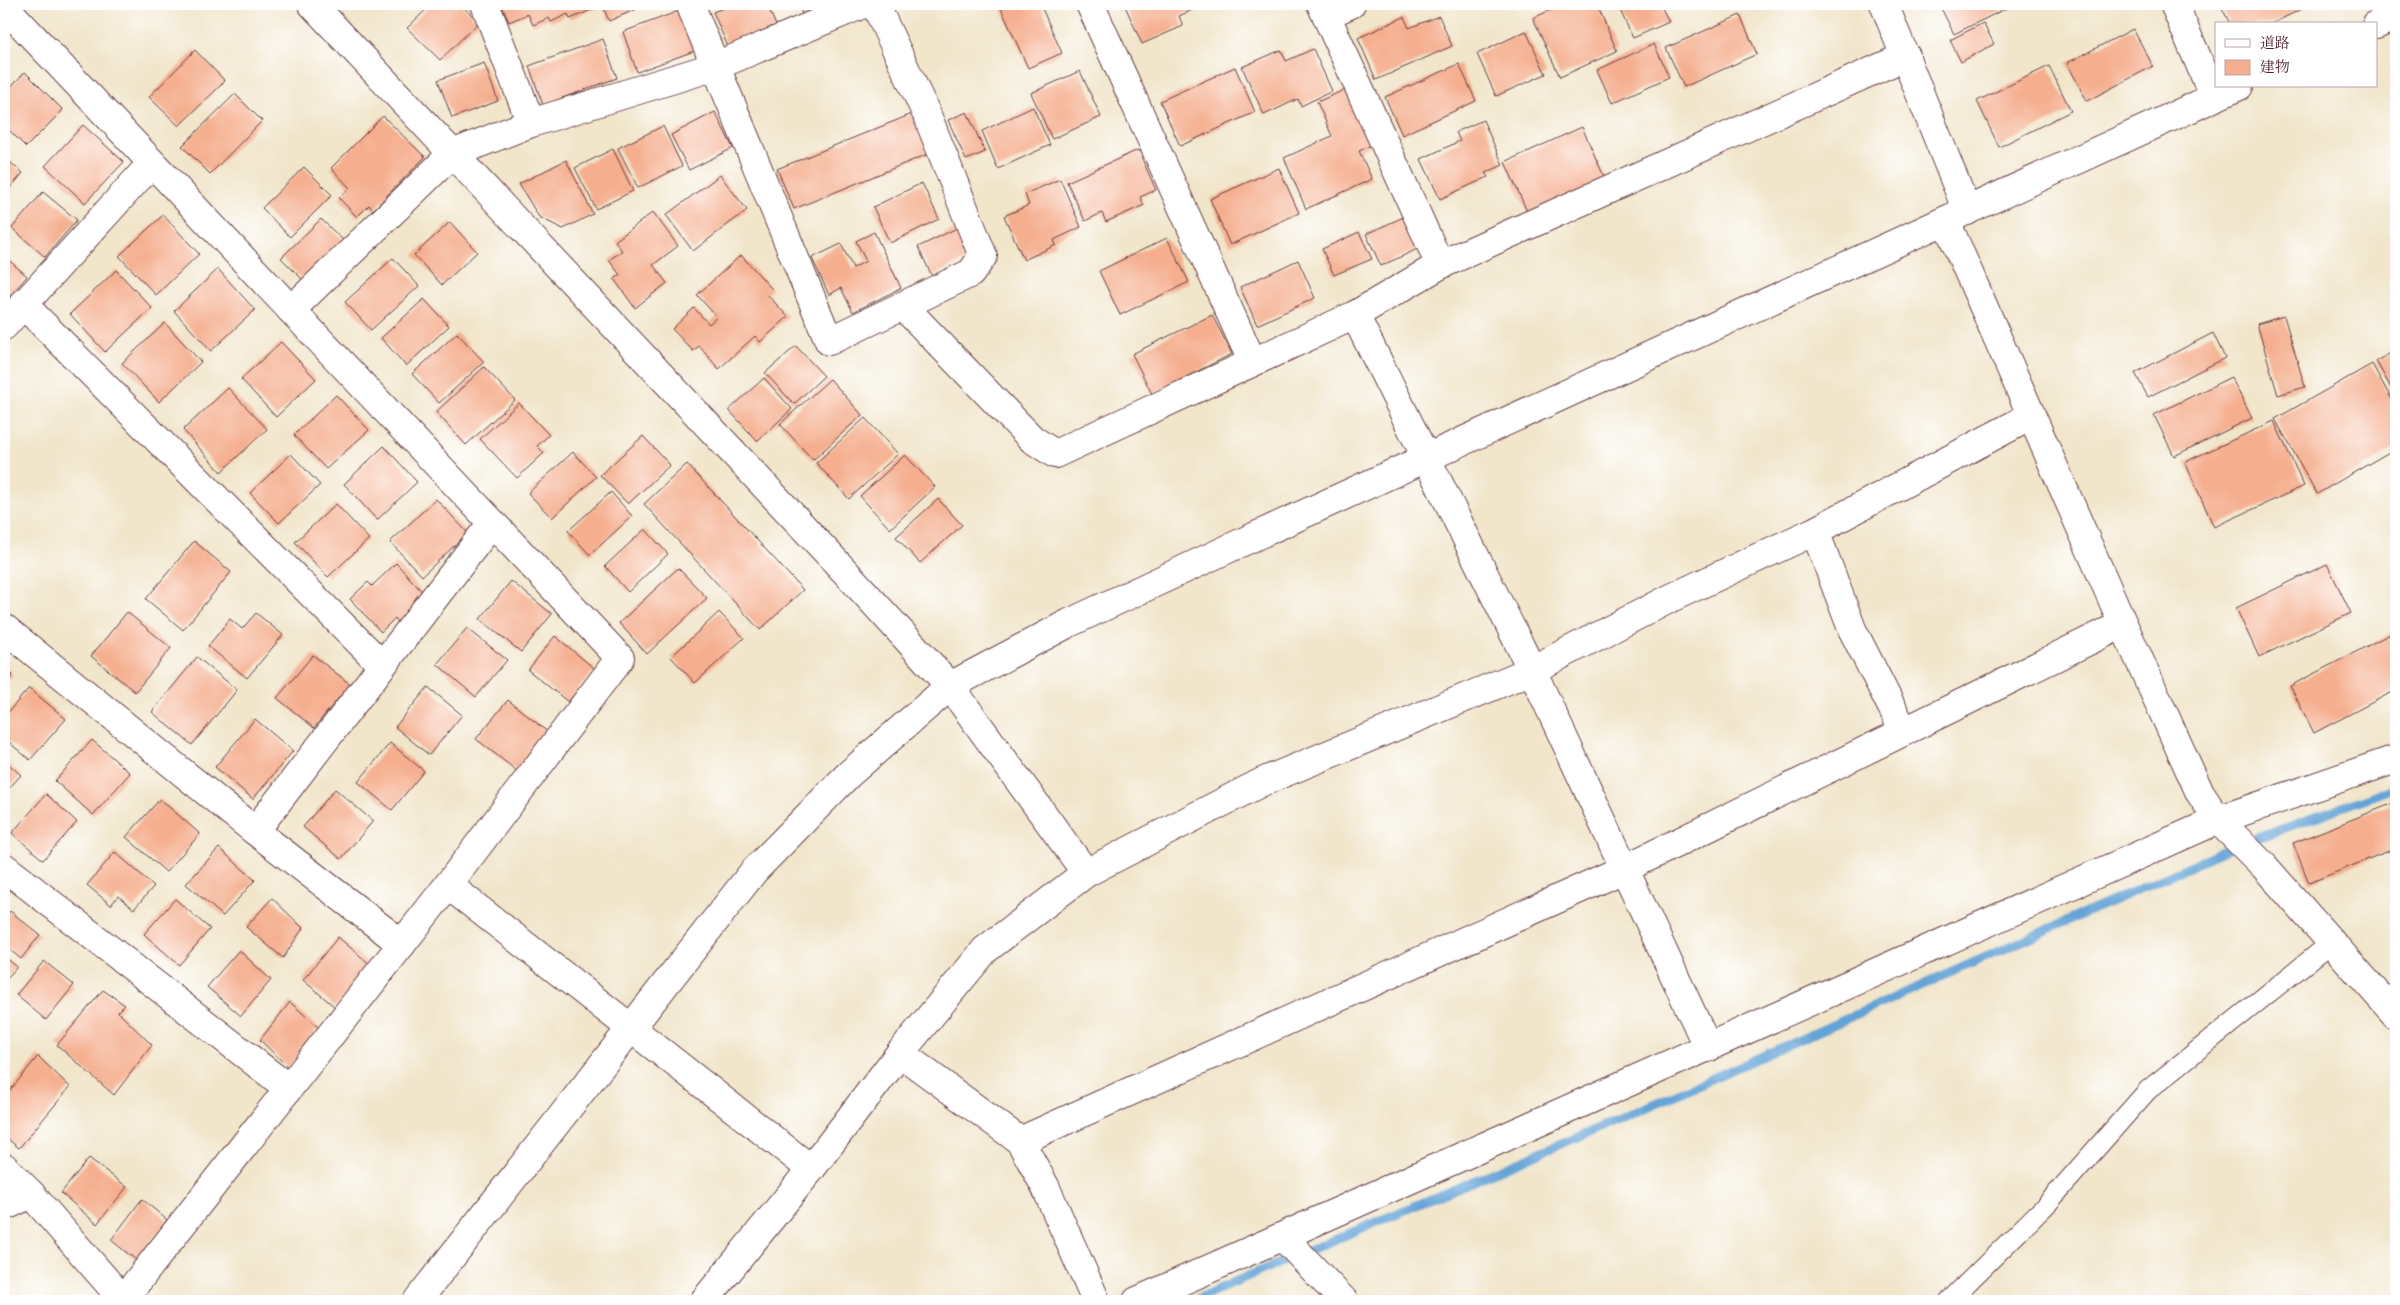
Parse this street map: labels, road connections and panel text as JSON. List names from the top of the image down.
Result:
{
  "legend": ["道路", "建物"]
}
